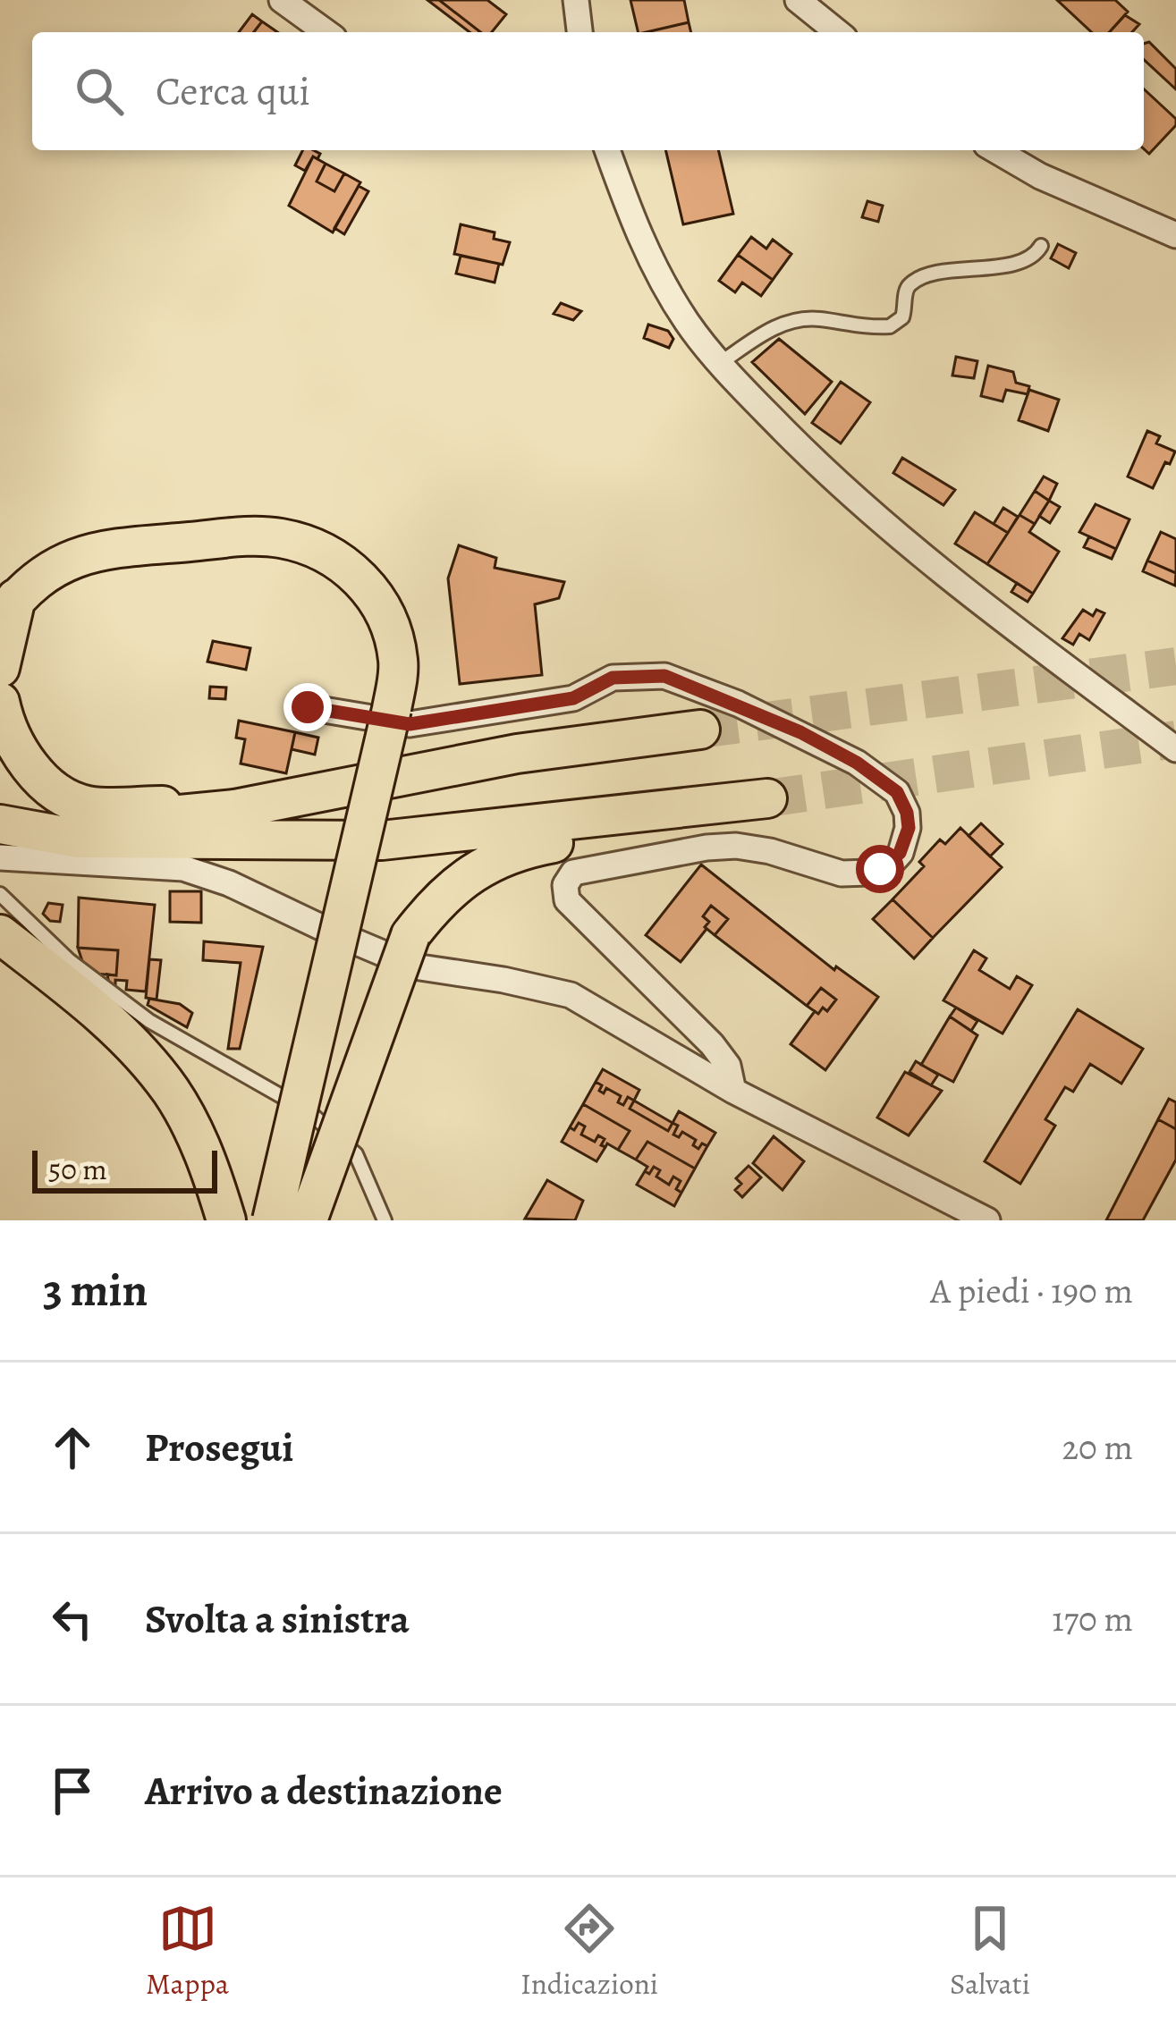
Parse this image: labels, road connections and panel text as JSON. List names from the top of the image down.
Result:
{
  "scale_bar": "50 m",
  "page": {
    "search": "Cerca qui",
    "scale": "50 m",
    "heading": ["3 min", "A piedi · 190 m"],
    "list": [
      ["Prosegui", "20 m"],
      ["Svolta a sinistra", "170 m"],
      "Arrivo a destinazione"
    ],
    "nav": ["Mappa", "Indicazioni", "Salvati"]
  }
}
